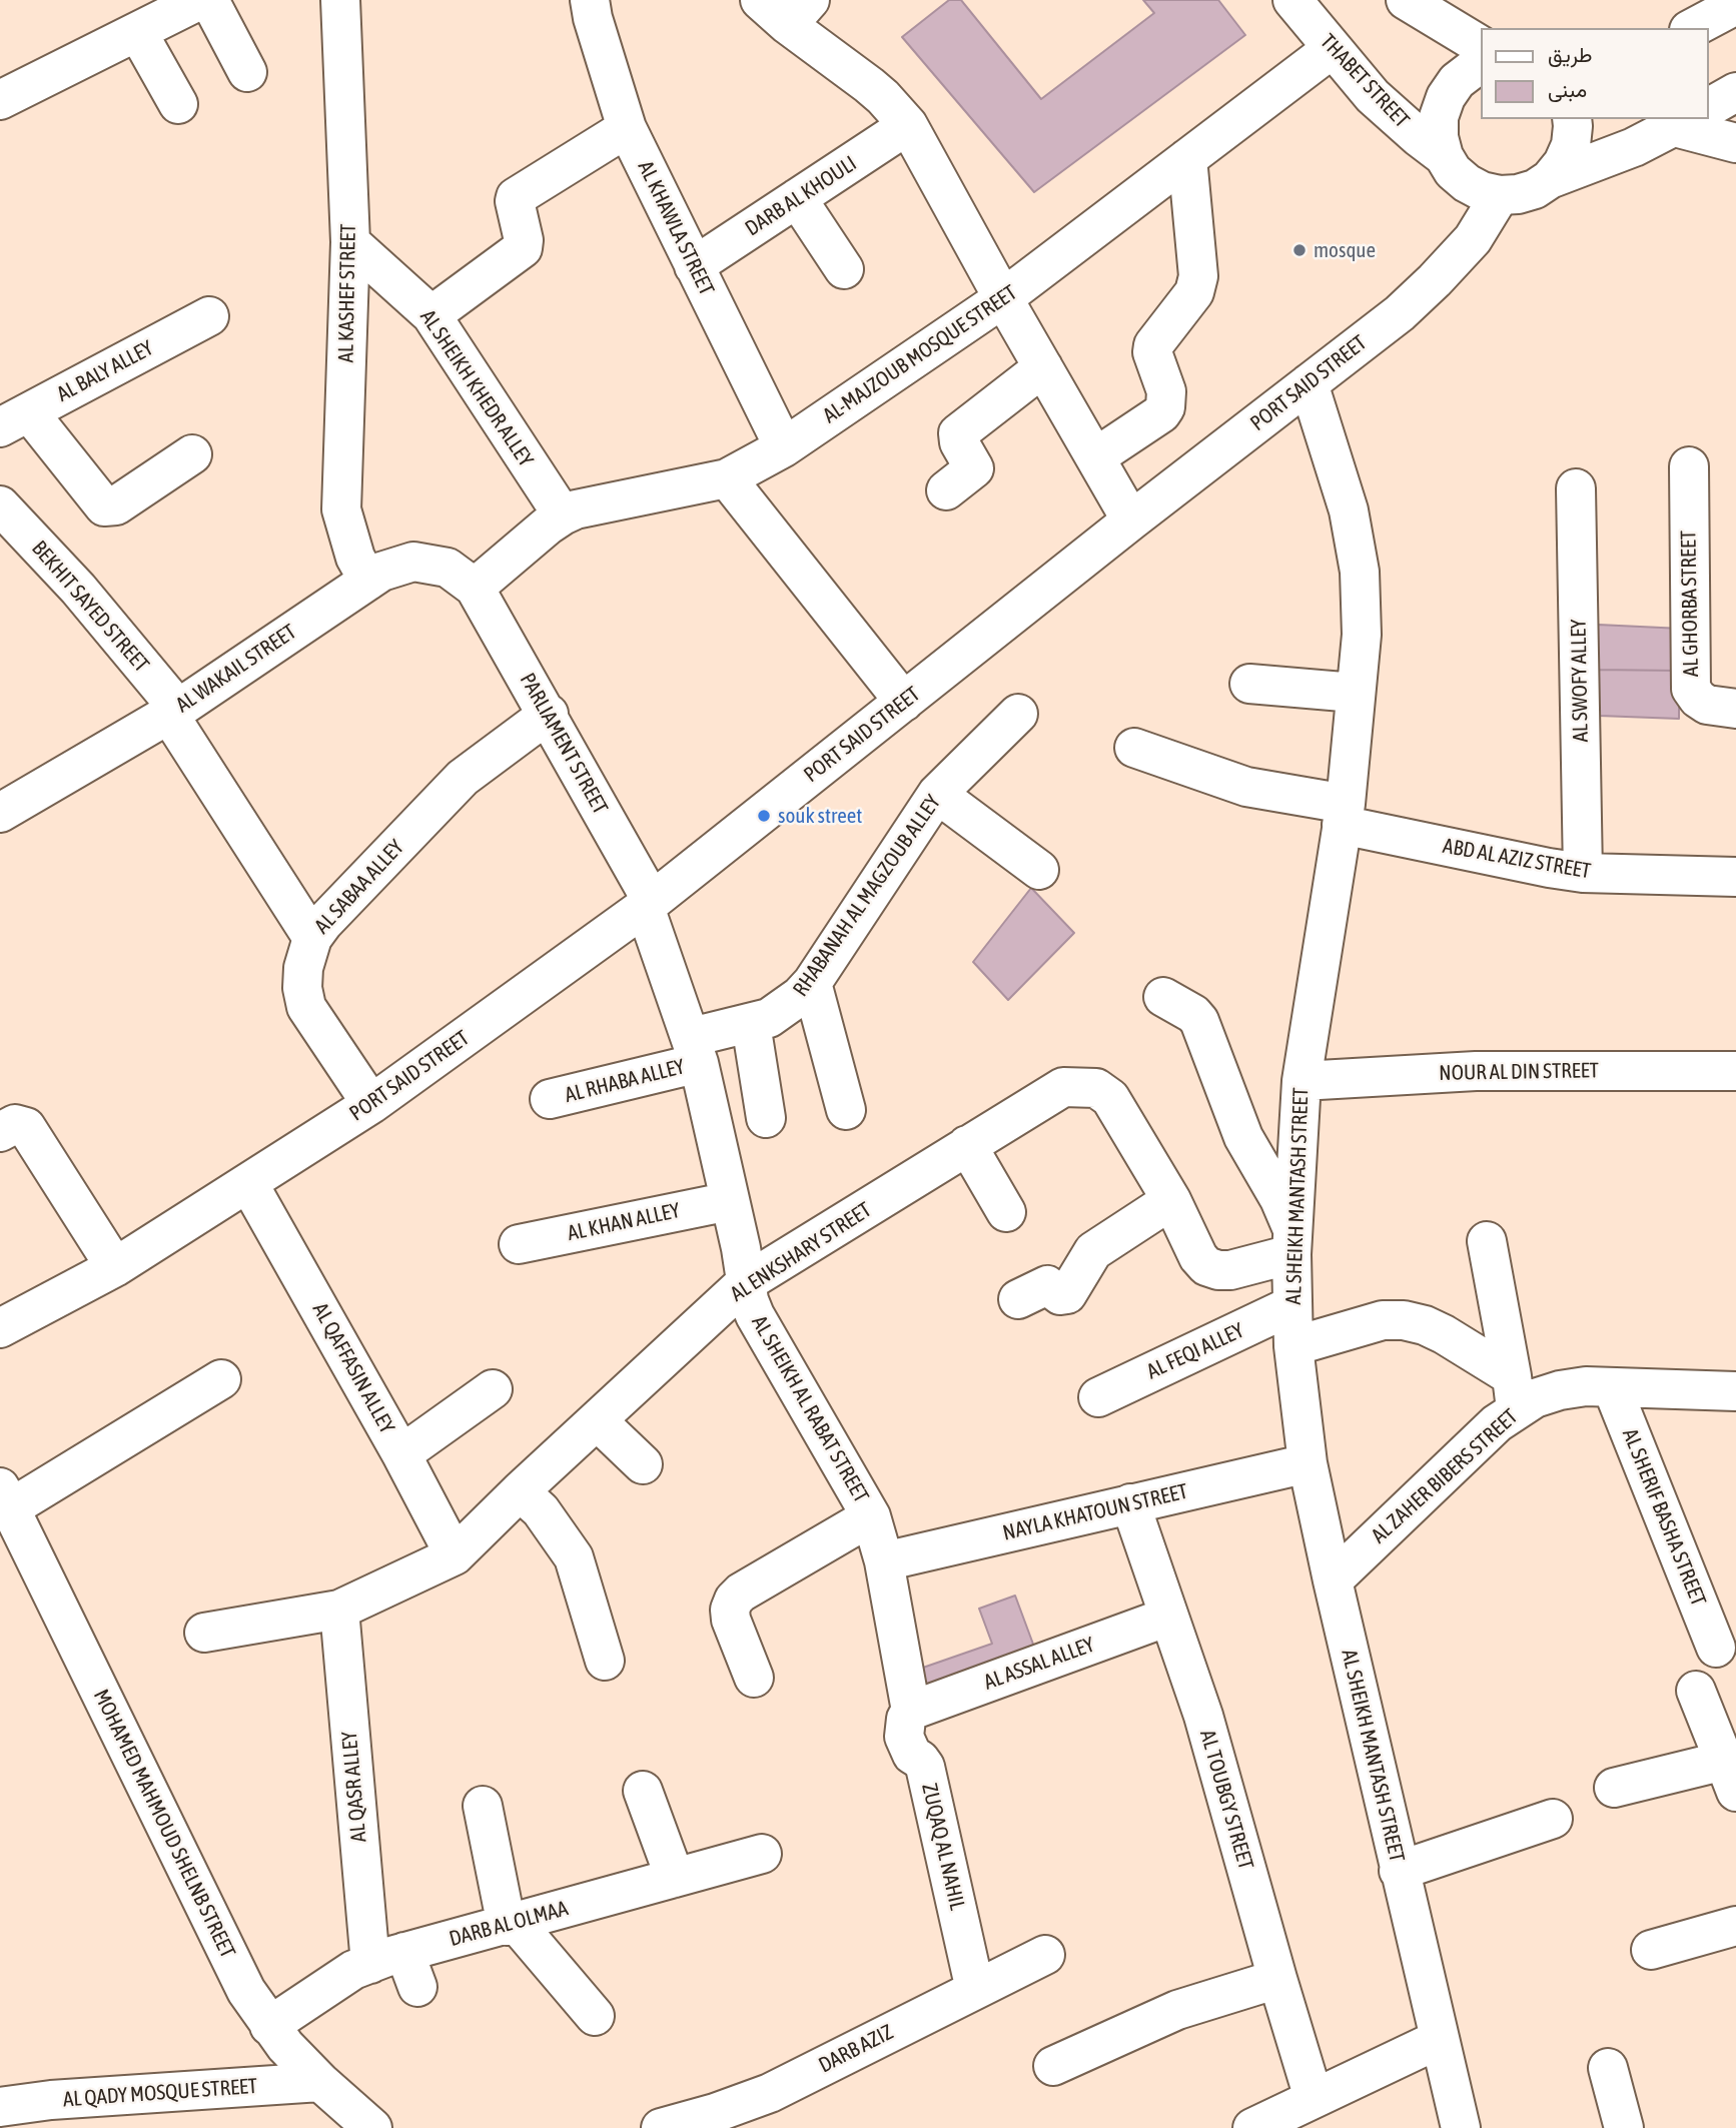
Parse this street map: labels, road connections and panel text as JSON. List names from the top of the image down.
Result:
{
  "streets": {
    "street": [
      "THABET STREET",
      "DARB AL KHOULI",
      "AL KHAWLA STREET",
      "AL KASHEF STREET",
      "AL-MAJZOUB MOSQUE STREET",
      "AL BALY ALLEY",
      "PORT SAID STREET",
      "AL SHEIKH KHEDR ALLEY",
      "AL GHORBA STREET",
      "BEKHIT SAYED STREET",
      "AL WAKAIL STREET",
      "AL SWOFY ALLEY",
      "PARLIAMENT STREET",
      "ABD AL AZIZ STREET",
      "AL SABAA ALLEY",
      "RHABANAH AL MAGZOUB ALLEY",
      "NOUR AL DIN STREET",
      "AL RHABA ALLEY",
      "AL SHEIKH MANTASH STREET",
      "AL KHAN ALLEY",
      "AL ENKSHARY STREET",
      "AL FEQI ALLEY",
      "AL QAFFASIN ALLEY",
      "AL SHEIKH AL RABAT STREET",
      "AL ZAHER BIBERS STREET",
      "NAYLA KHATOUN STREET",
      "AL SHERIF BASHA STREET",
      "AL ASSAL ALLEY",
      "AL QASR ALLEY",
      "AL TOUBGY STREET",
      "MOHAMED MAHMOUD SHELNB STREET",
      "ZUQAQ AL NAHIL",
      "DARB AL OLMAA",
      "DARB AZIZ",
      "AL QADY MOSQUE STREET"
    ]
  },
  "crossings": [
    ["THABET STREET", "AL-MAJZOUB MOSQUE STREET"],
    ["THABET STREET", "PORT SAID STREET"],
    ["DARB AL KHOULI", "AL KHAWLA STREET"],
    ["AL KHAWLA STREET", "AL-MAJZOUB MOSQUE STREET"],
    ["AL KASHEF STREET", "AL SHEIKH KHEDR ALLEY"],
    ["AL KASHEF STREET", "AL WAKAIL STREET"],
    ["AL-MAJZOUB MOSQUE STREET", "AL SHEIKH KHEDR ALLEY"],
    ["AL-MAJZOUB MOSQUE STREET", "AL WAKAIL STREET"],
    ["AL-MAJZOUB MOSQUE STREET", "PARLIAMENT STREET"],
    ["PORT SAID STREET", "PARLIAMENT STREET"],
    ["PORT SAID STREET", "AL SABAA ALLEY"],
    ["PORT SAID STREET", "AL SHEIKH MANTASH STREET"],
    ["PORT SAID STREET", "AL QAFFASIN ALLEY"],
    ["PORT SAID STREET", "AL SHEIKH AL RABAT STREET"],
    ["BEKHIT SAYED STREET", "AL WAKAIL STREET"],
    ["BEKHIT SAYED STREET", "AL SABAA ALLEY"],
    ["AL WAKAIL STREET", "PARLIAMENT STREET"],
    ["AL SWOFY ALLEY", "ABD AL AZIZ STREET"],
    ["PARLIAMENT STREET", "AL SABAA ALLEY"],
    ["PARLIAMENT STREET", "AL SHEIKH AL RABAT STREET"],
    ["ABD AL AZIZ STREET", "AL SHEIKH MANTASH STREET"],
    ["RHABANAH AL MAGZOUB ALLEY", "AL RHABA ALLEY"],
    ["RHABANAH AL MAGZOUB ALLEY", "AL SHEIKH AL RABAT STREET"],
    ["NOUR AL DIN STREET", "AL SHEIKH MANTASH STREET"],
    ["AL RHABA ALLEY", "AL SHEIKH AL RABAT STREET"],
    ["AL SHEIKH MANTASH STREET", "AL ENKSHARY STREET"],
    ["AL SHEIKH MANTASH STREET", "AL FEQI ALLEY"],
    ["AL SHEIKH MANTASH STREET", "AL ZAHER BIBERS STREET"],
    ["AL SHEIKH MANTASH STREET", "NAYLA KHATOUN STREET"],
    ["AL KHAN ALLEY", "AL SHEIKH AL RABAT STREET"],
    ["AL ENKSHARY STREET", "AL QAFFASIN ALLEY"],
    ["AL ENKSHARY STREET", "AL SHEIKH AL RABAT STREET"],
    ["AL ENKSHARY STREET", "AL QASR ALLEY"],
    ["AL SHEIKH AL RABAT STREET", "NAYLA KHATOUN STREET"],
    ["AL SHEIKH AL RABAT STREET", "AL ASSAL ALLEY"],
    ["AL SHEIKH AL RABAT STREET", "ZUQAQ AL NAHIL"],
    ["AL ZAHER BIBERS STREET", "AL SHERIF BASHA STREET"],
    ["NAYLA KHATOUN STREET", "AL TOUBGY STREET"],
    ["AL ASSAL ALLEY", "AL TOUBGY STREET"],
    ["AL ASSAL ALLEY", "ZUQAQ AL NAHIL"],
    ["AL QASR ALLEY", "DARB AL OLMAA"],
    ["MOHAMED MAHMOUD SHELNB STREET", "DARB AL OLMAA"],
    ["MOHAMED MAHMOUD SHELNB STREET", "AL QADY MOSQUE STREET"],
    ["ZUQAQ AL NAHIL", "DARB AZIZ"]
  ],
  "places": ["mosque", "souk street"],
  "legend": ["طريق", "مبنى"]
}
